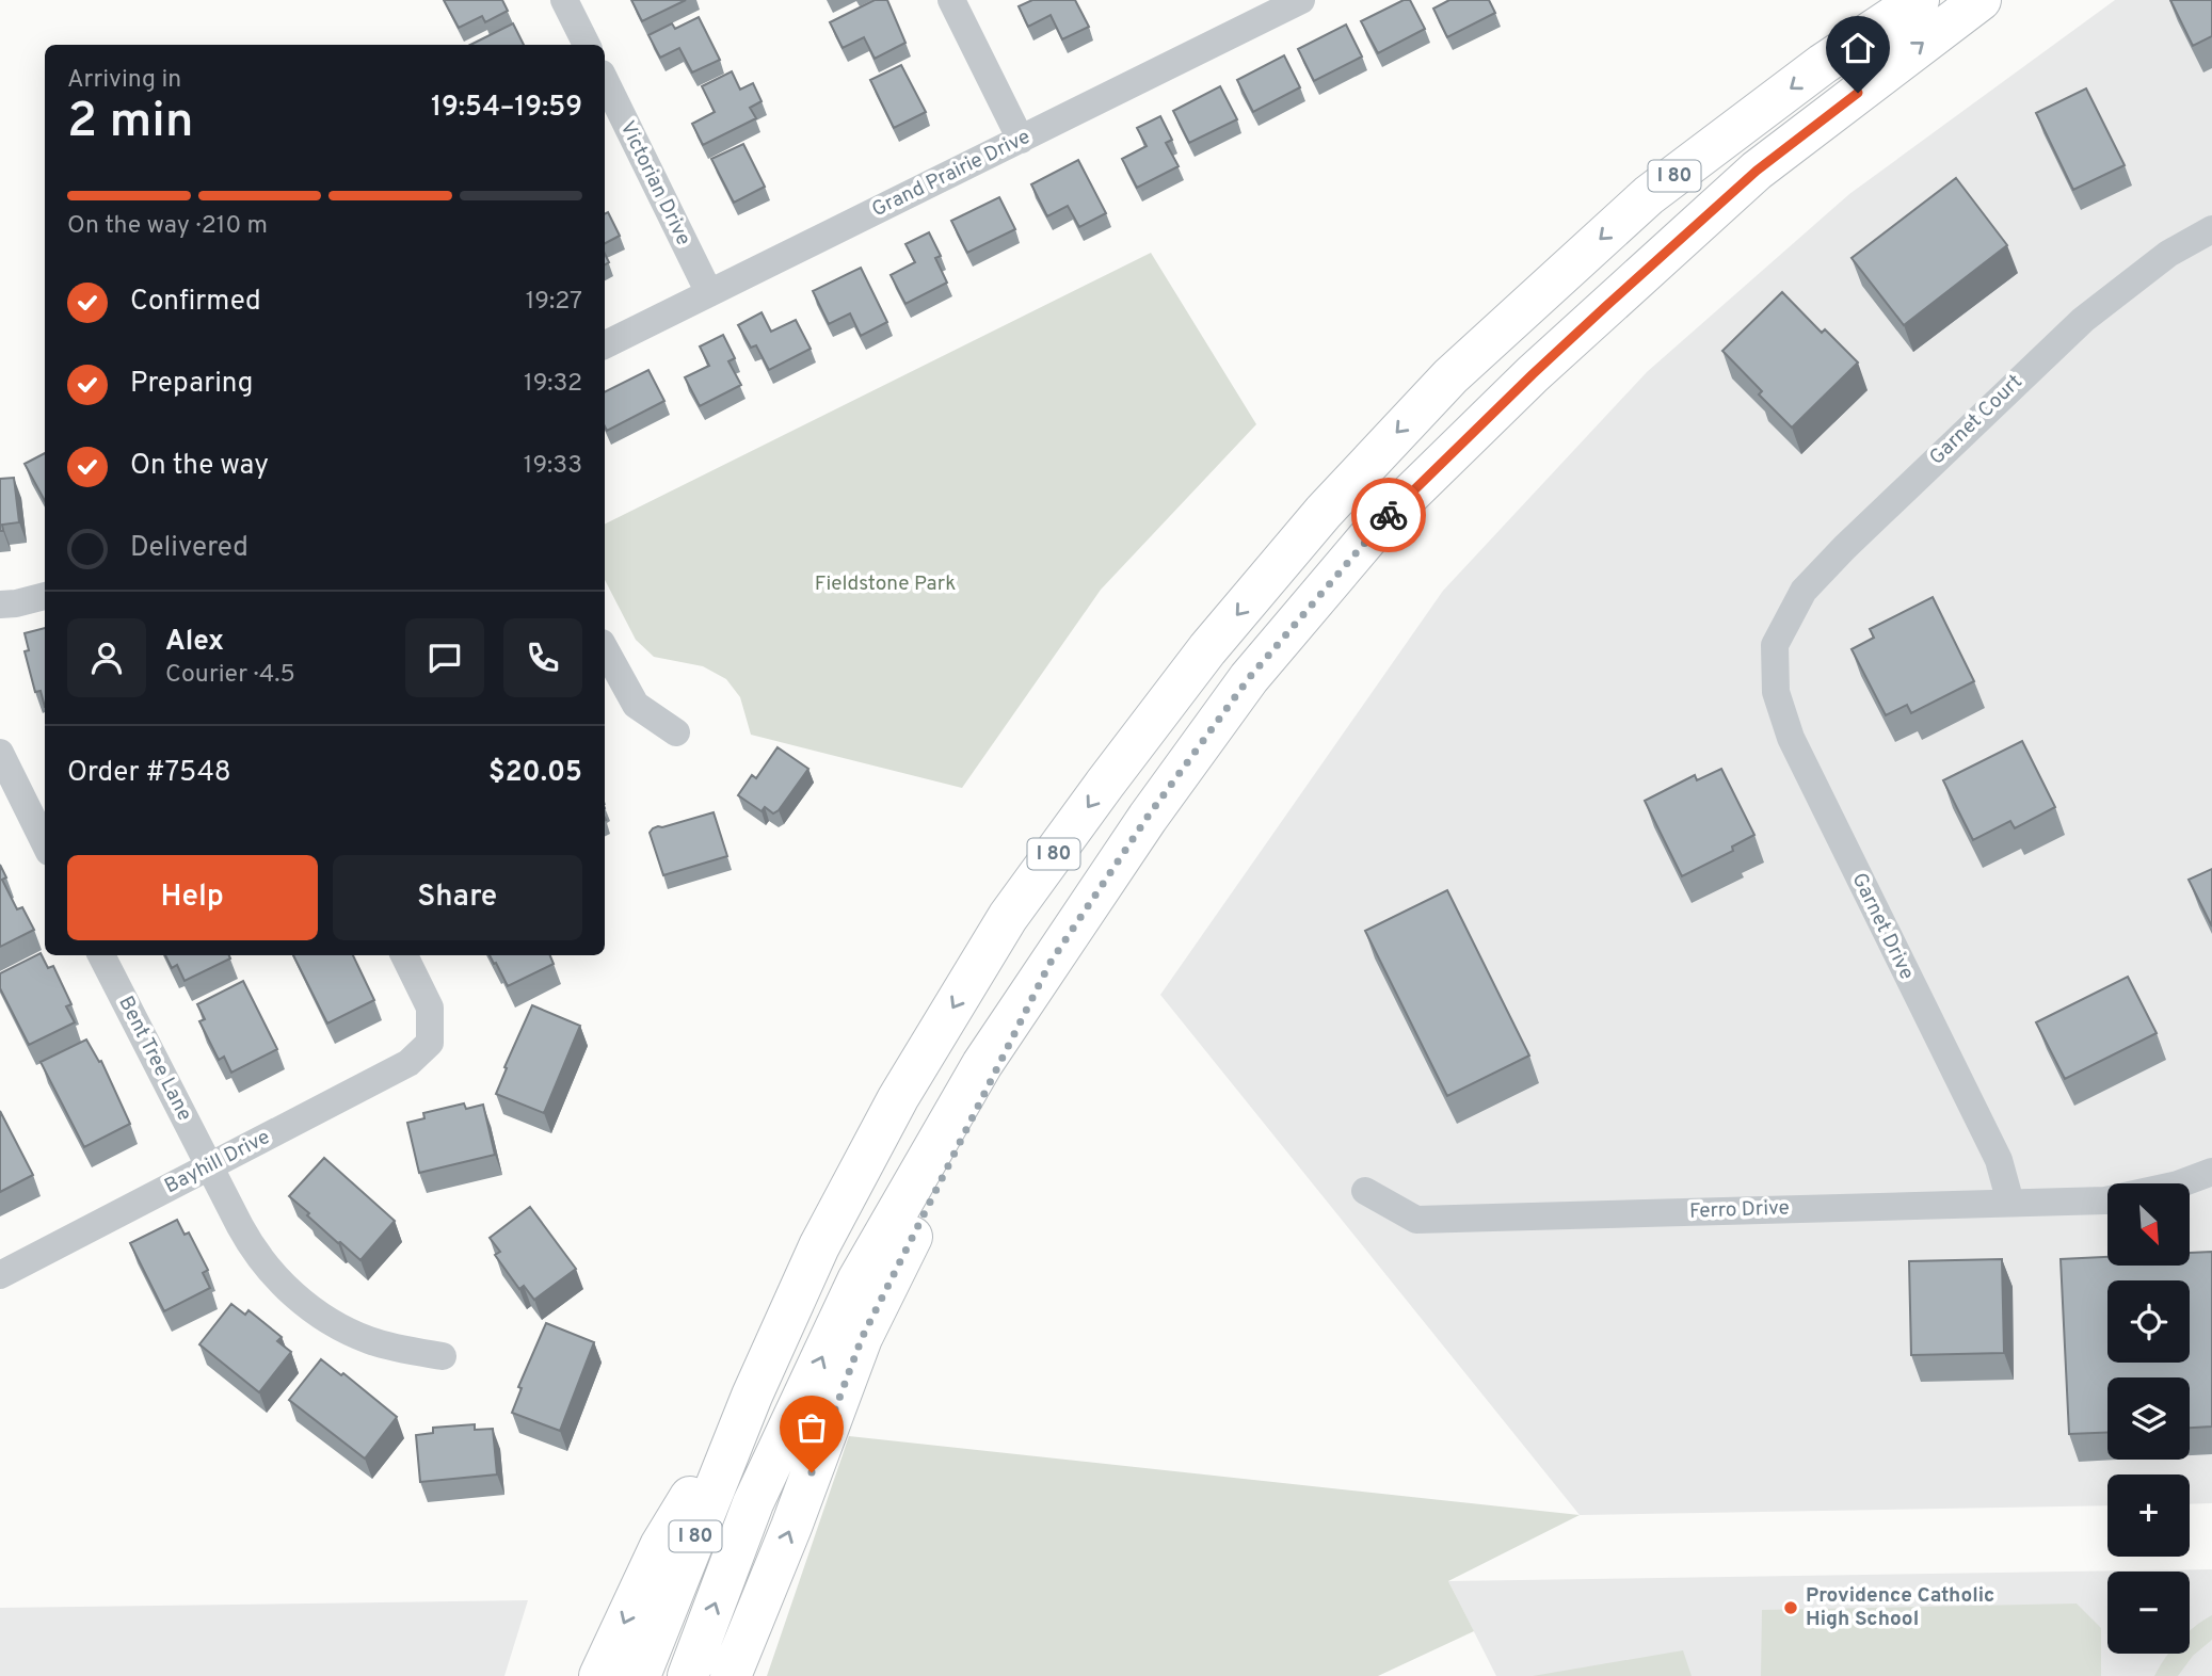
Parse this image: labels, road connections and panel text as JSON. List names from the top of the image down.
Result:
{
  "streets": {
    "highway": ["I 80"],
    "street": [
      "Grand Prairie Drive",
      "Victorian Drive",
      "Garnet Court",
      "Garnet Drive",
      "Bent Tree Lane",
      "Bayhill Drive",
      "Ferro Drive"
    ]
  },
  "crossings": [
    ["Grand Prairie Drive", "Victorian Drive"],
    ["Garnet Court", "Garnet Drive"],
    ["Garnet Drive", "Ferro Drive"],
    ["Bent Tree Lane", "Bayhill Drive"]
  ],
  "parks": ["Fieldstone Park"],
  "places": ["Providence Catholic High School"],
  "north": "bottom right",
  "page": {
    "heading": ["2 min", "Arriving in", "19:54–19:59"],
    "panel": [
      "Alex",
      "Courier · 4.5",
      "Order #7548",
      "$20.05"
    ],
    "bar": "On the way · 210 m",
    "list": [
      ["Confirmed", "19:27"],
      ["Preparing", "19:32"],
      ["On the way", "19:33"],
      "Delivered"
    ],
    "buttons": ["Help", "Share"],
    "map_buttons": ["+", "−"]
  }
}
